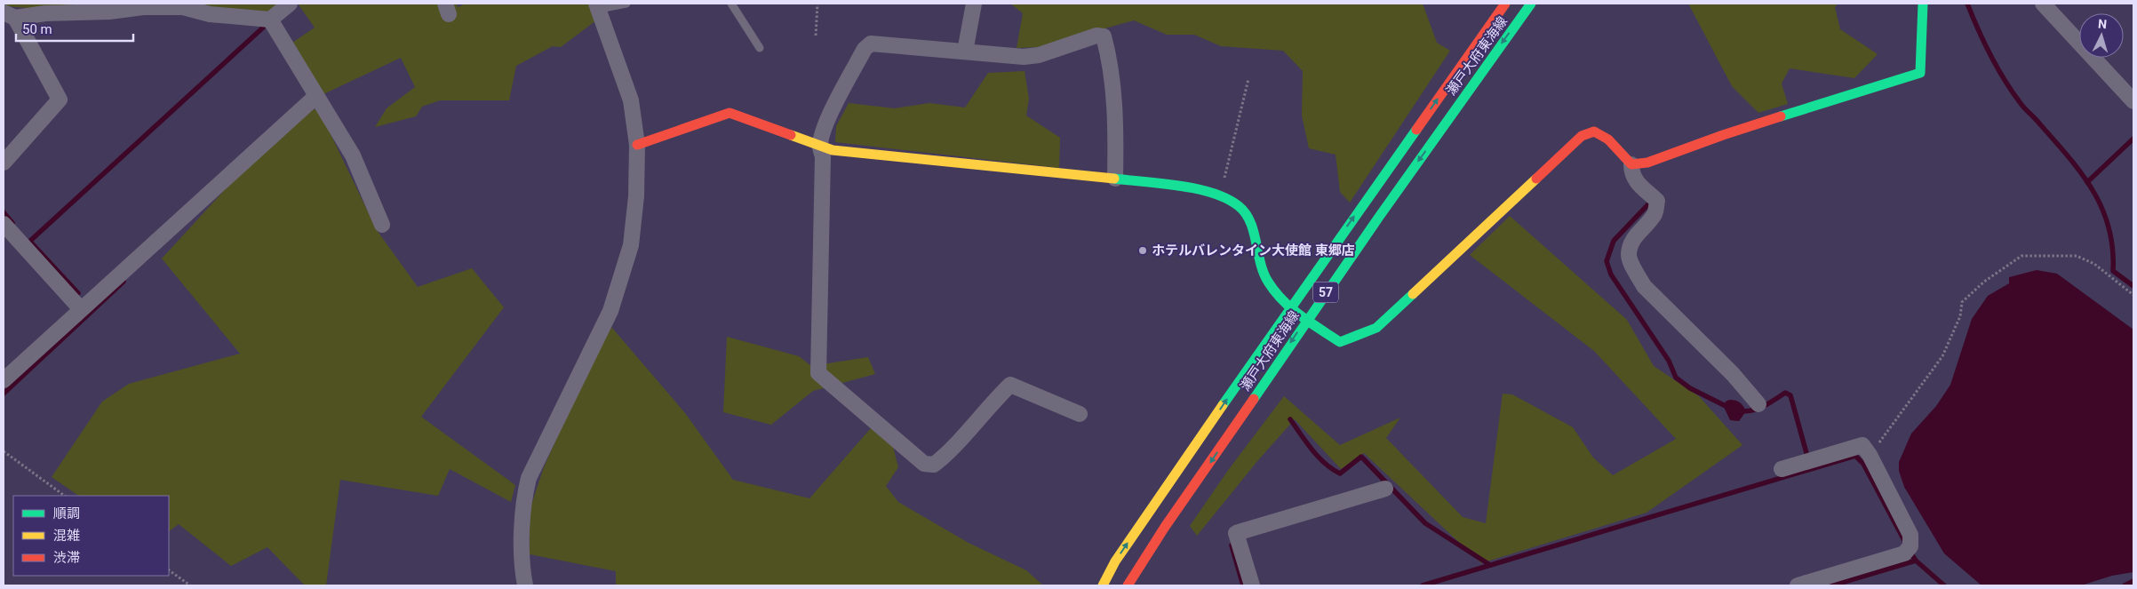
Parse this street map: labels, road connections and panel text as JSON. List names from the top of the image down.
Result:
{
  "streets": {
    "street": ["瀬戸大府東海線", "57"]
  },
  "places": ["ホテルバレンタイン大使館 東郷店"],
  "legend": ["順調", "混雑", "渋滞"],
  "scale_bar": "50 m",
  "north": "top"
}
